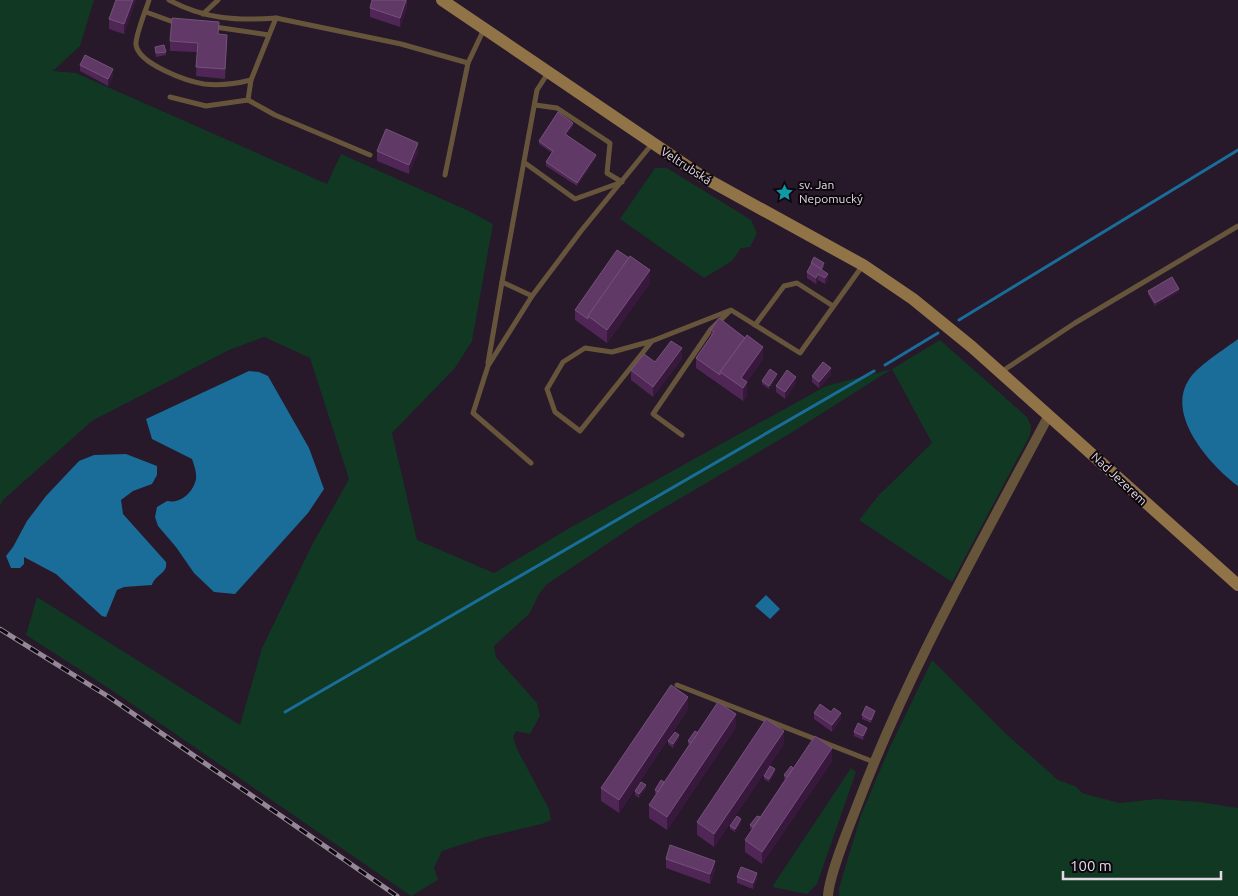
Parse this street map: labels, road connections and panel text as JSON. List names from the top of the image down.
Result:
{
  "streets": {
    "street": ["Veltrubská", "Nad Jezerem"]
  },
  "crossings": [
    ["Veltrubská", "Nad Jezerem"]
  ],
  "places": {
    "place": ["sv. Jan Nepomucký"]
  },
  "scale_bar": "100 m"
}
